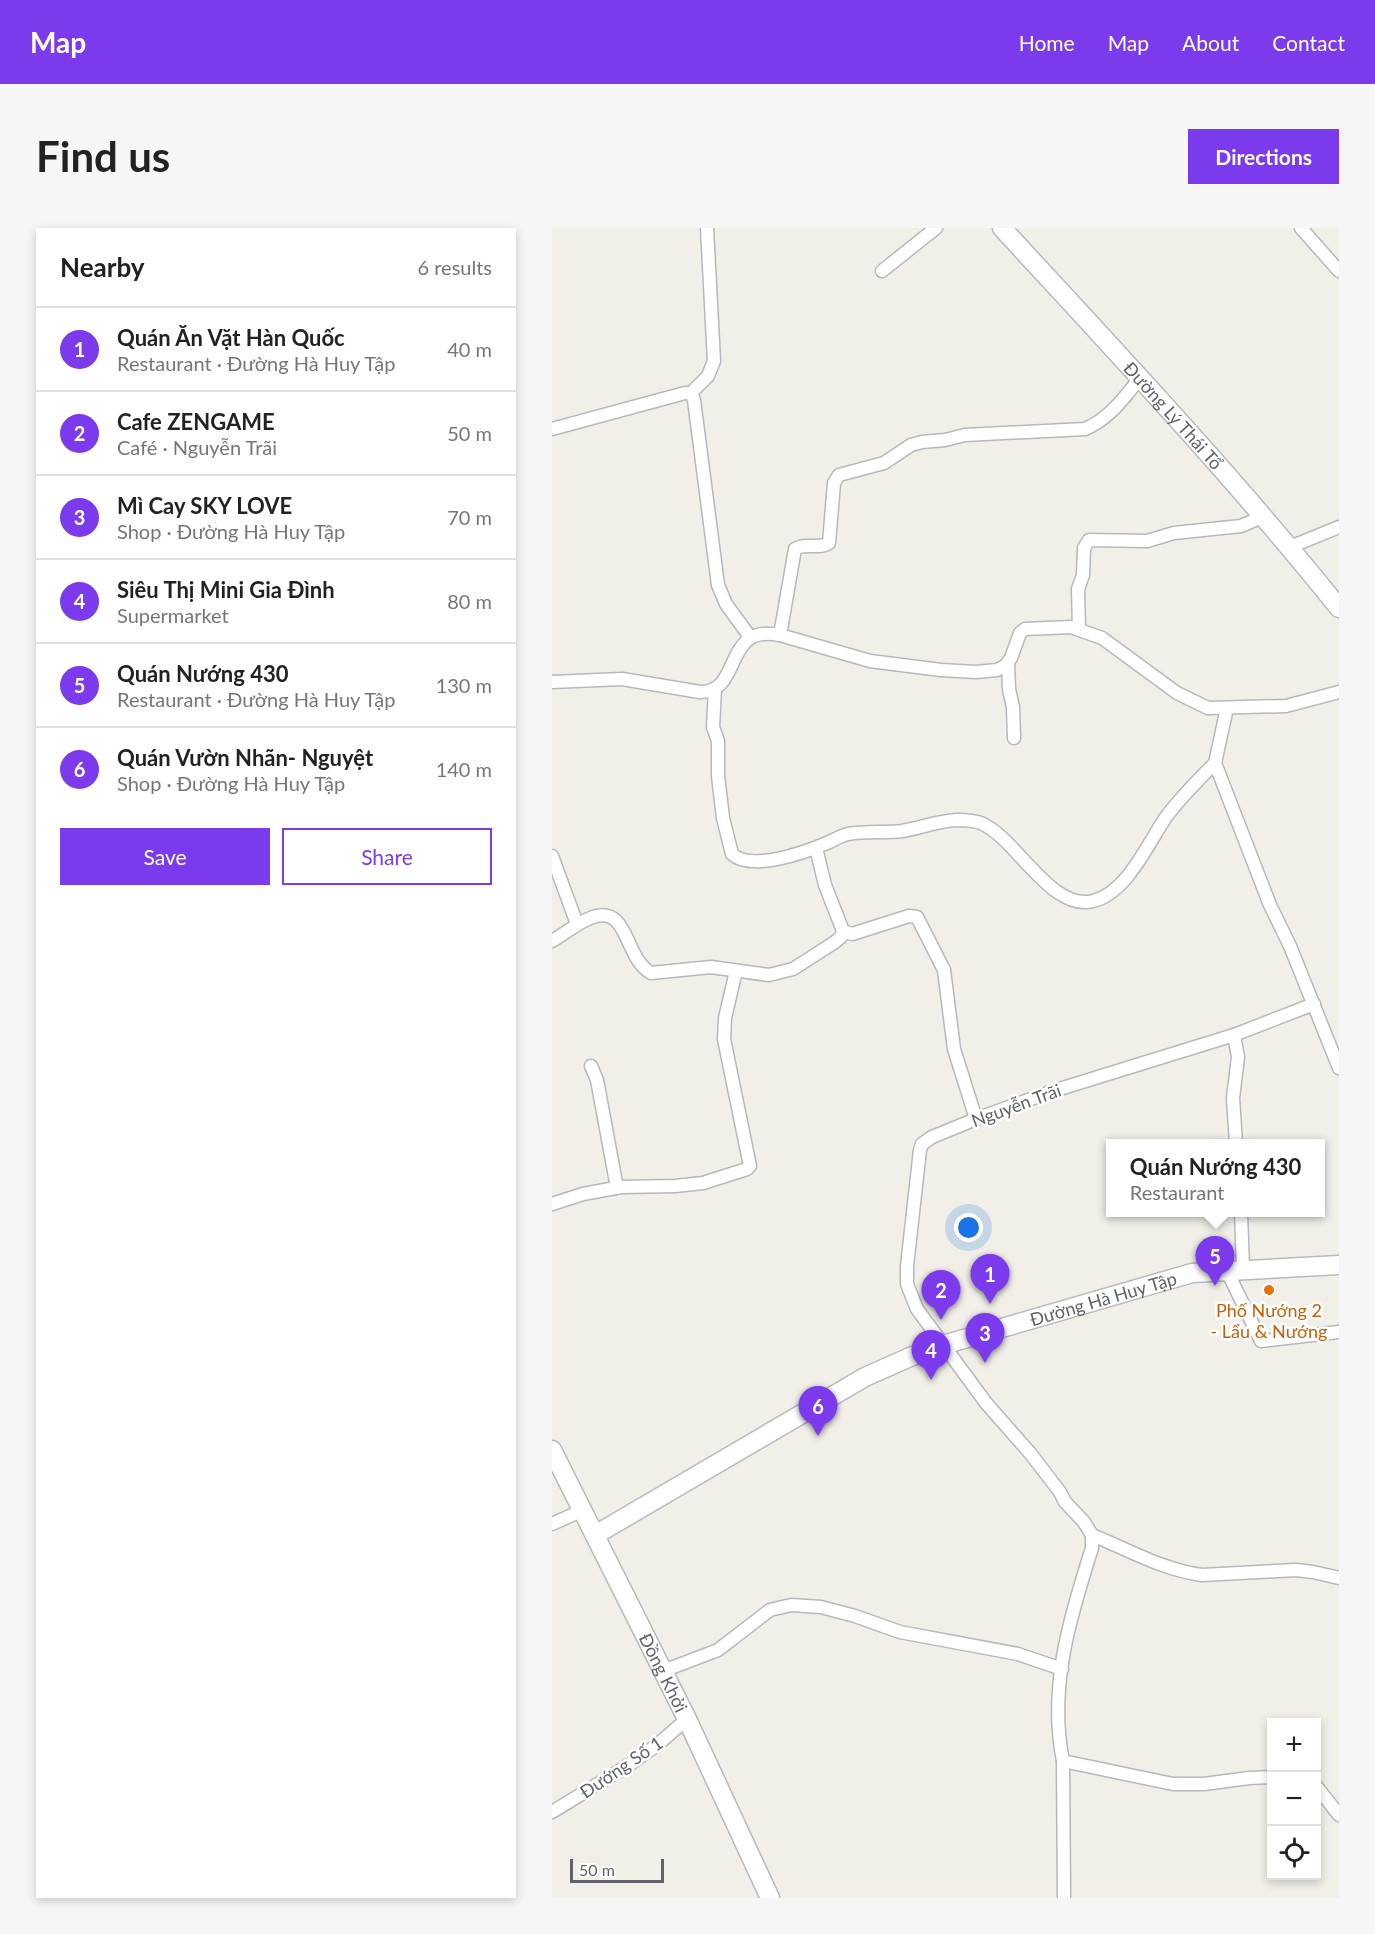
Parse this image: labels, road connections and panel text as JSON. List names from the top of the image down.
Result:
{
  "streets": {
    "street": [
      "Đường Lý Thái Tổ",
      "Nguyễn Trãi",
      "Đường Hà Huy Tập",
      "Đồng Khởi",
      "Đướng Số 1"
    ]
  },
  "crossings": [
    ["Nguyễn Trãi", "Đường Hà Huy Tập"],
    ["Đường Hà Huy Tập", "Đồng Khởi"],
    ["Đồng Khởi", "Đướng Số 1"]
  ],
  "places": ["Phố Nướng 2 - Lẩu & Nướng"],
  "scale_bar": "50 m",
  "page": {
    "header": "Map",
    "nav": [
      "Home",
      "Map",
      "About",
      "Contact"
    ],
    "buttons": [
      "Directions",
      ["Save", "Share"]
    ],
    "title": "Find us",
    "heading": ["Nearby", "6 results"],
    "list": [
      {
        "mark": "1",
        "name": "Quán Ăn Vặt Hàn Quốc",
        "note": "Restaurant · Đường Hà Huy Tập",
        "value": "40 m"
      },
      {
        "mark": "2",
        "name": "Cafe ZENGAME",
        "note": "Café · Nguyễn Trãi",
        "value": "50 m"
      },
      {
        "mark": "3",
        "name": "Mì Cay SKY LOVE",
        "note": "Shop · Đường Hà Huy Tập",
        "value": "70 m"
      },
      {
        "mark": "4",
        "name": "Siêu Thị Mini Gia Đình",
        "note": "Supermarket",
        "value": "80 m"
      },
      {
        "mark": "5",
        "name": "Quán Nướng 430",
        "note": "Restaurant · Đường Hà Huy Tập",
        "value": "130 m"
      },
      {
        "mark": "6",
        "name": "Quán Vườn Nhãn- Nguyệt",
        "note": "Shop · Đường Hà Huy Tập",
        "value": "140 m"
      }
    ],
    "popup": ["Quán Nướng 430", "Restaurant"],
    "pins": [
      "5",
      "1",
      "2",
      "3",
      "4",
      "6"
    ],
    "map_buttons": ["+", "−"],
    "scale": "50 m"
  }
}
